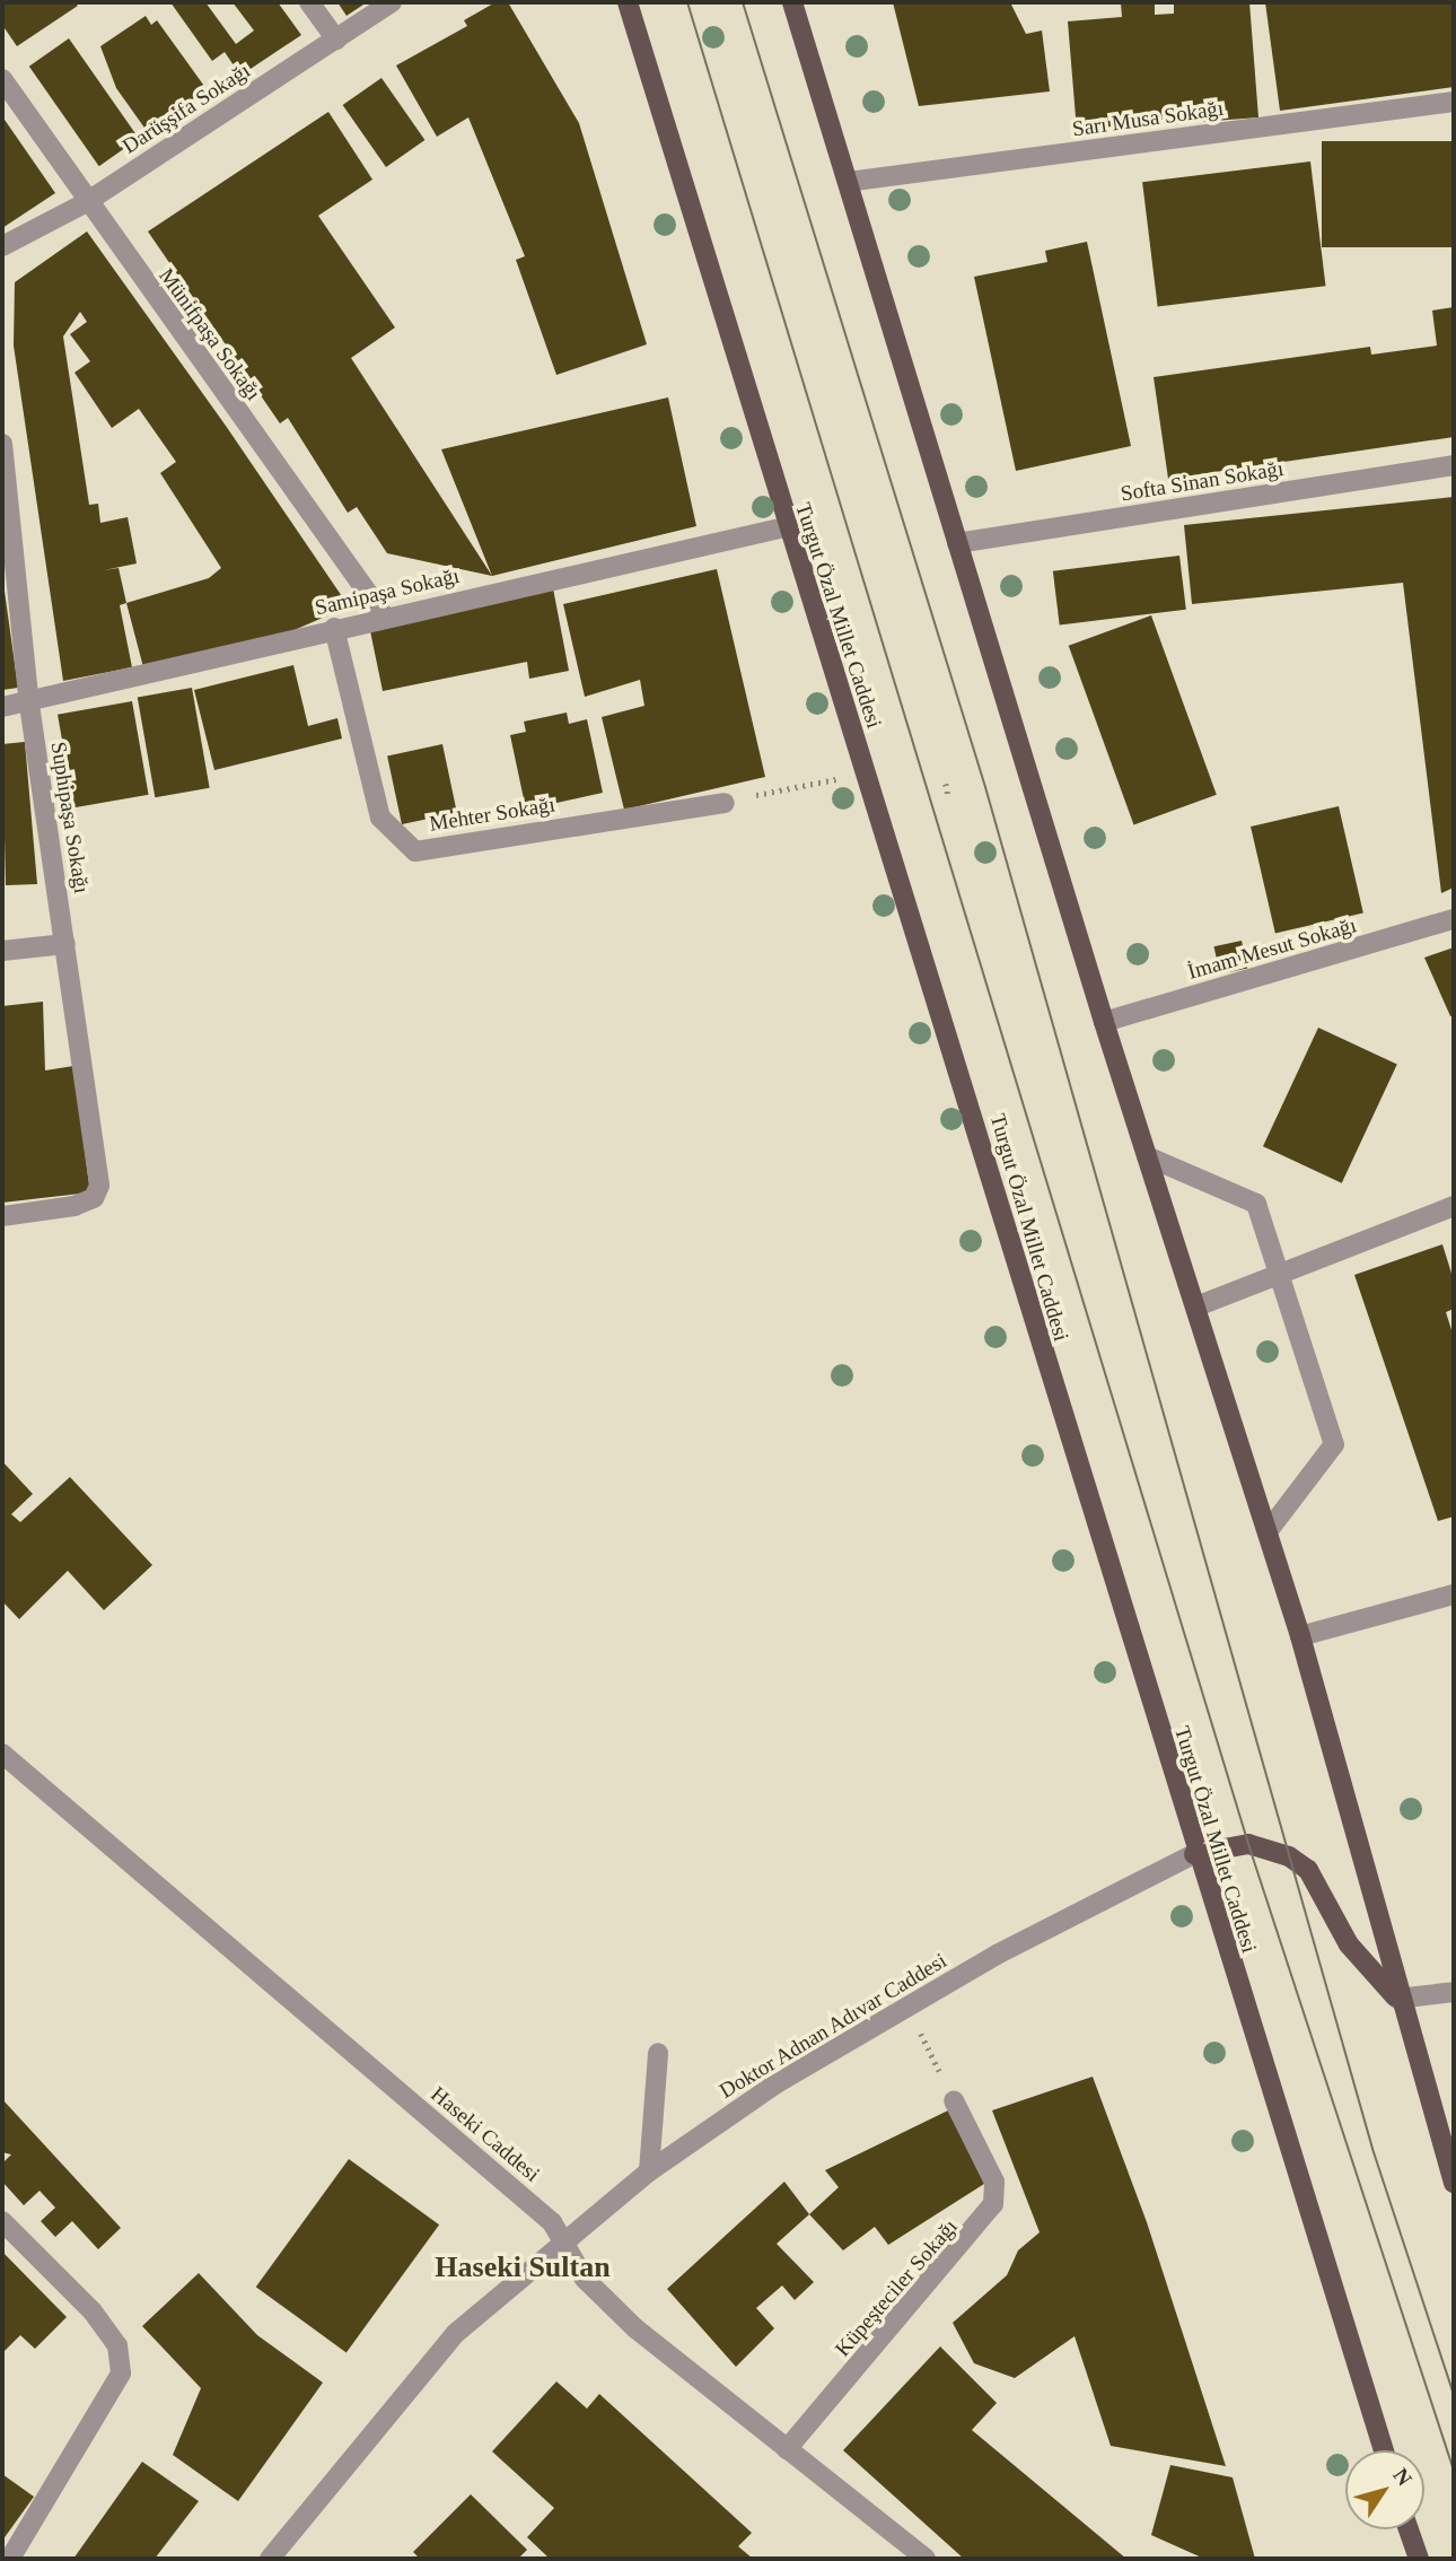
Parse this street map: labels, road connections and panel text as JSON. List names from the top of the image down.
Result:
{
  "streets": {
    "main road": ["Turgut Özal Millet Caddesi"],
    "street": [
      "Darüşşifa Sokağı",
      "Sarı Musa Sokağı",
      "Münifpaşa Sokağı",
      "Softa Sinan Sokağı",
      "Samipaşa Sokağı",
      "Mehter Sokağı",
      "Suphipaşa Sokağı",
      "İmam Mesut Sokağı",
      "Doktor Adnan Adıvar Caddesi",
      "Haseki Caddesi",
      "Küpeşteciler Sokağı"
    ]
  },
  "crossings": [
    ["Darüşşifa Sokağı", "Münifpaşa Sokağı"],
    ["Münifpaşa Sokağı", "Samipaşa Sokağı"],
    ["Samipaşa Sokağı", "Turgut Özal Millet Caddesi"],
    ["Samipaşa Sokağı", "Mehter Sokağı"],
    ["Samipaşa Sokağı", "Suphipaşa Sokağı"],
    ["Turgut Özal Millet Caddesi", "Doktor Adnan Adıvar Caddesi"],
    ["Doktor Adnan Adıvar Caddesi", "Haseki Caddesi"],
    ["Haseki Caddesi", "Küpeşteciler Sokağı"]
  ],
  "districts": ["Haseki Sultan"],
  "north": "top right"
}
